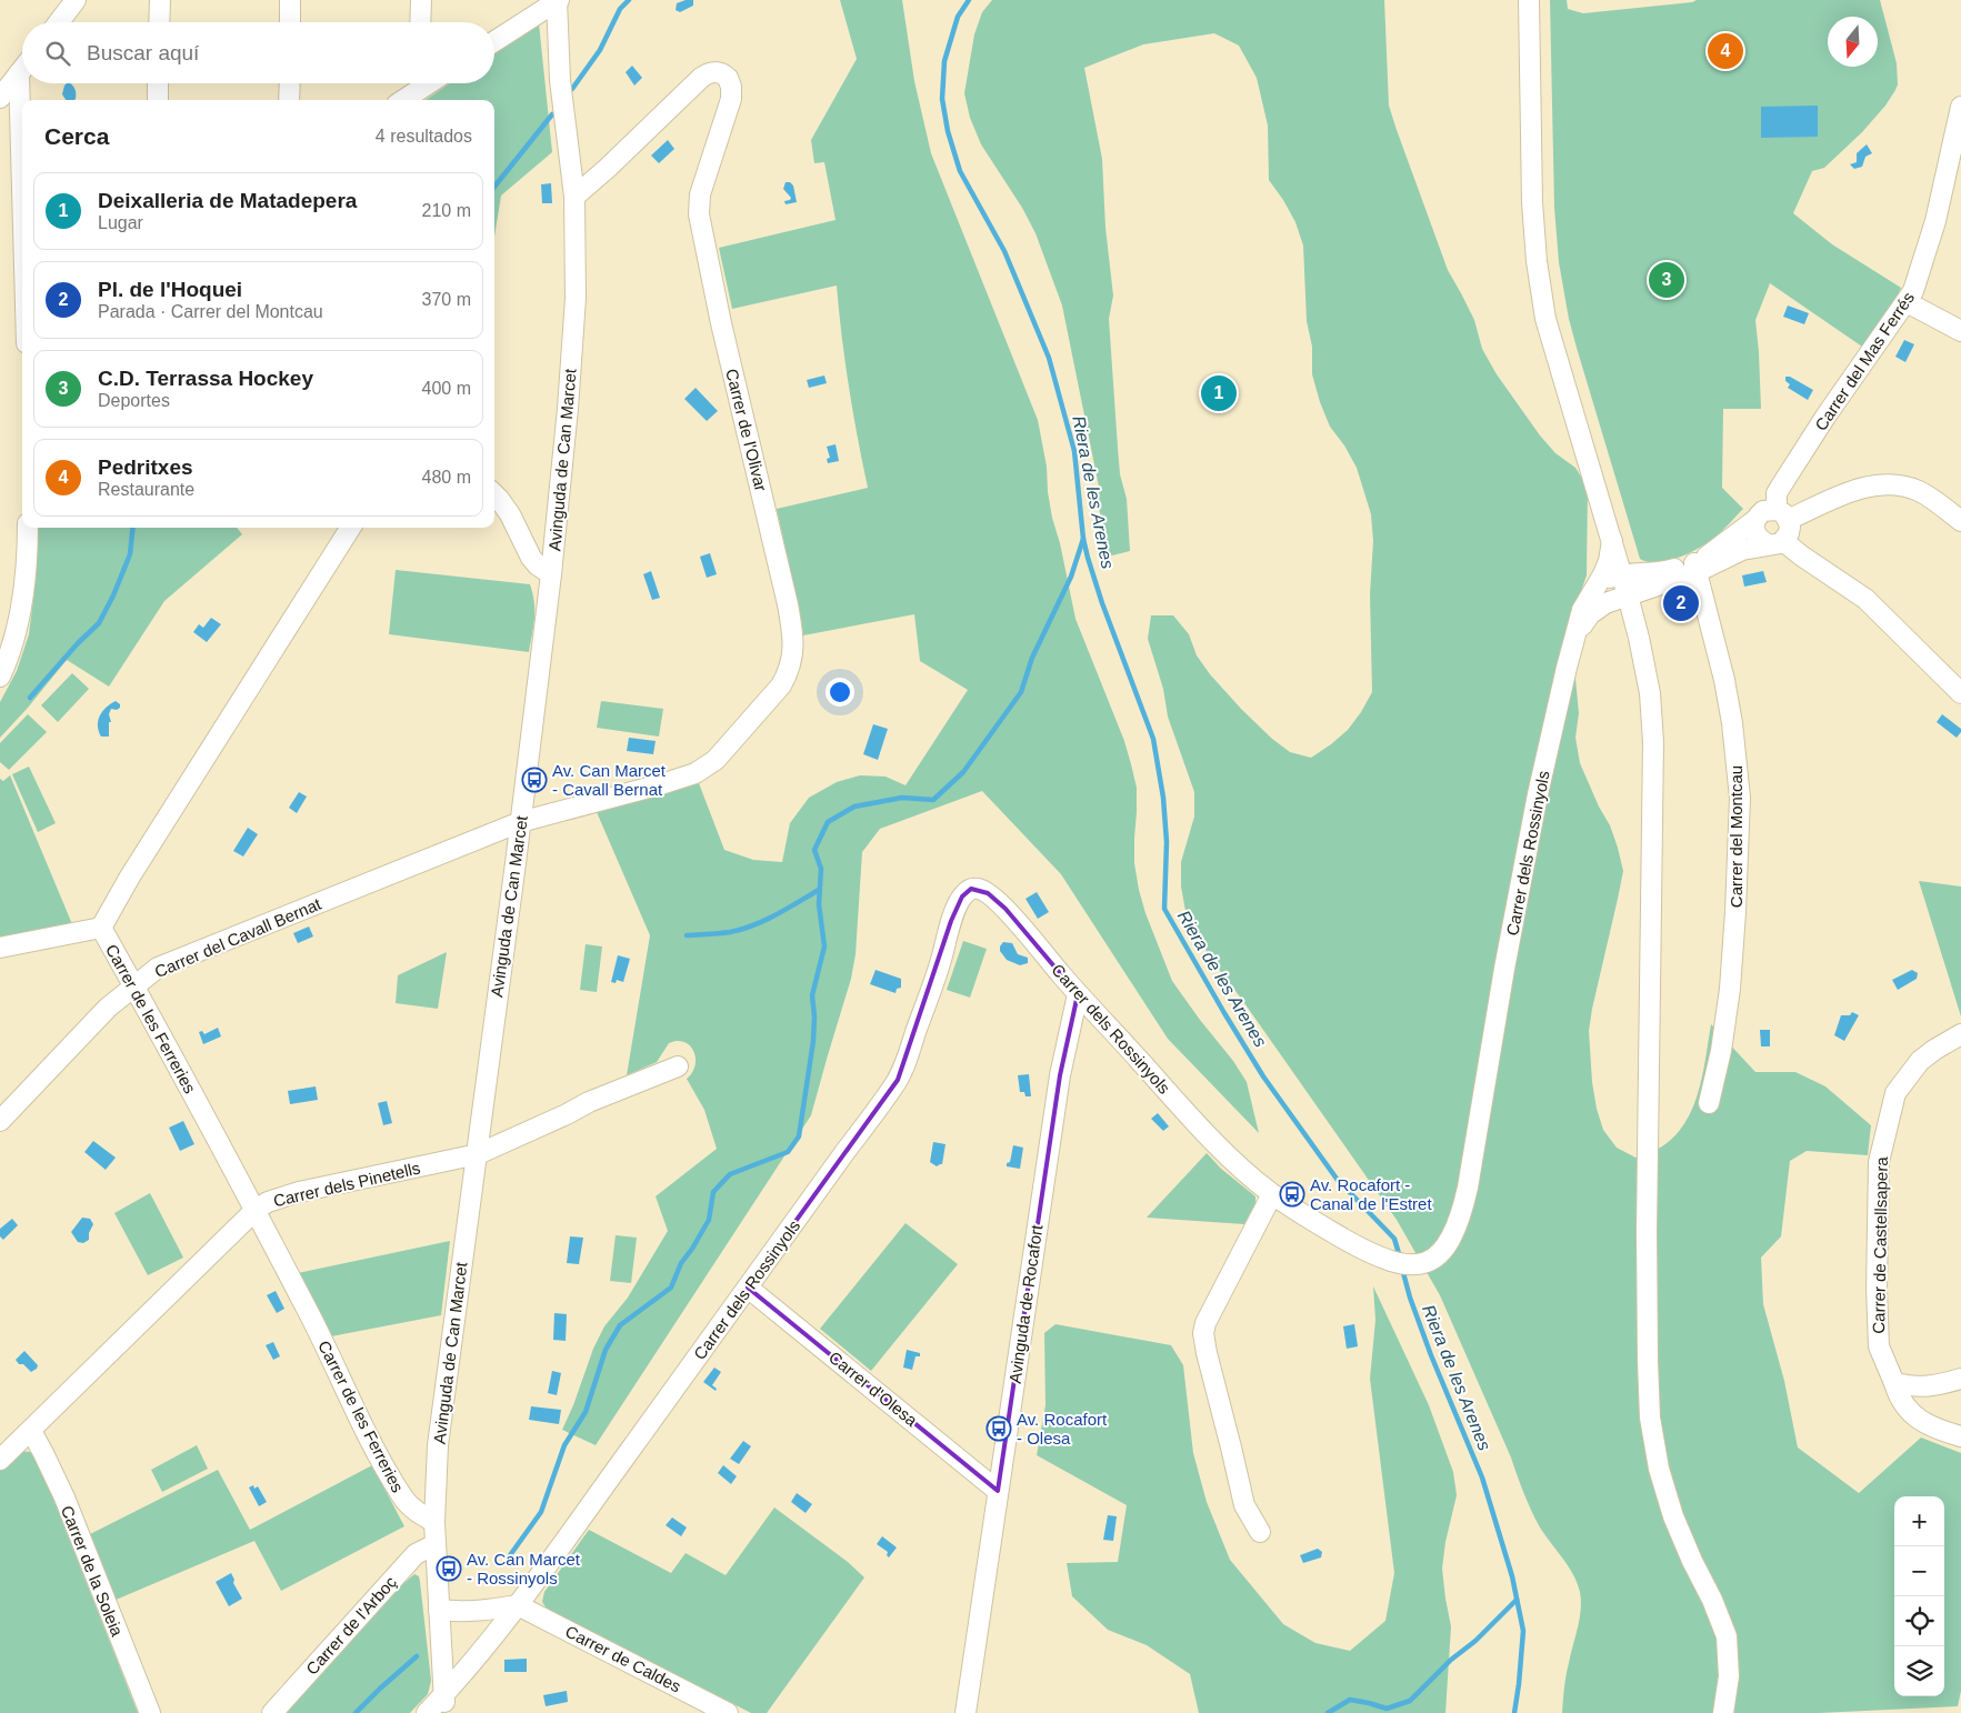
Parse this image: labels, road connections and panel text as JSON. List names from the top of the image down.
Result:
{
  "streets": {
    "street": [
      "Carrer del Mas Ferrés",
      "Carrer de l'Olivar",
      "Avinguda de Can Marcet",
      "Carrer del Montcau",
      "Carrer dels Rossinyols",
      "Carrer del Cavall Bernat",
      "Carrer de les Ferreries",
      "Carrer dels Pinetells",
      "Carrer de Castellsapera",
      "Avinguda de Rocafort",
      "Carrer d'Olesa",
      "Carrer de la Soleia",
      "Carrer de l'Arboç",
      "Carrer de Caldes"
    ]
  },
  "crossings": [
    ["Carrer de l'Olivar", "Avinguda de Can Marcet"],
    ["Carrer de l'Olivar", "Carrer del Cavall Bernat"],
    ["Avinguda de Can Marcet", "Carrer dels Rossinyols"],
    ["Avinguda de Can Marcet", "Carrer del Cavall Bernat"],
    ["Avinguda de Can Marcet", "Carrer de les Ferreries"],
    ["Avinguda de Can Marcet", "Carrer dels Pinetells"],
    ["Avinguda de Can Marcet", "Carrer de l'Arboç"],
    ["Carrer dels Rossinyols", "Avinguda de Rocafort"],
    ["Carrer dels Rossinyols", "Carrer d'Olesa"],
    ["Carrer dels Rossinyols", "Carrer de Caldes"],
    ["Carrer del Cavall Bernat", "Carrer de les Ferreries"],
    ["Carrer de les Ferreries", "Carrer dels Pinetells"],
    ["Carrer dels Pinetells", "Carrer de la Soleia"],
    ["Avinguda de Rocafort", "Carrer d'Olesa"]
  ],
  "water": ["Riera de les Arenes"],
  "places": {
    "bus stop": [
      "Av. Can Marcet - Cavall Bernat",
      "Av. Rocafort - Canal de l'Estret",
      "Av. Rocafort - Olesa",
      "Av. Can Marcet - Rossinyols"
    ]
  },
  "north": "bottom",
  "page": {
    "search": "Buscar aquí",
    "pins": [
      "4",
      "3",
      "1",
      "2"
    ],
    "heading": ["Cerca", "4 resultados"],
    "list": [
      {
        "mark": "1",
        "name": "Deixalleria de Matadepera",
        "note": "Lugar",
        "value": "210 m"
      },
      {
        "mark": "2",
        "name": "Pl. de l'Hoquei",
        "note": "Parada · Carrer del Montcau",
        "value": "370 m"
      },
      {
        "mark": "3",
        "name": "C.D. Terrassa Hockey",
        "note": "Deportes",
        "value": "400 m"
      },
      {
        "mark": "4",
        "name": "Pedritxes",
        "note": "Restaurante",
        "value": "480 m"
      }
    ],
    "map_buttons": ["+", "−"]
  }
}
